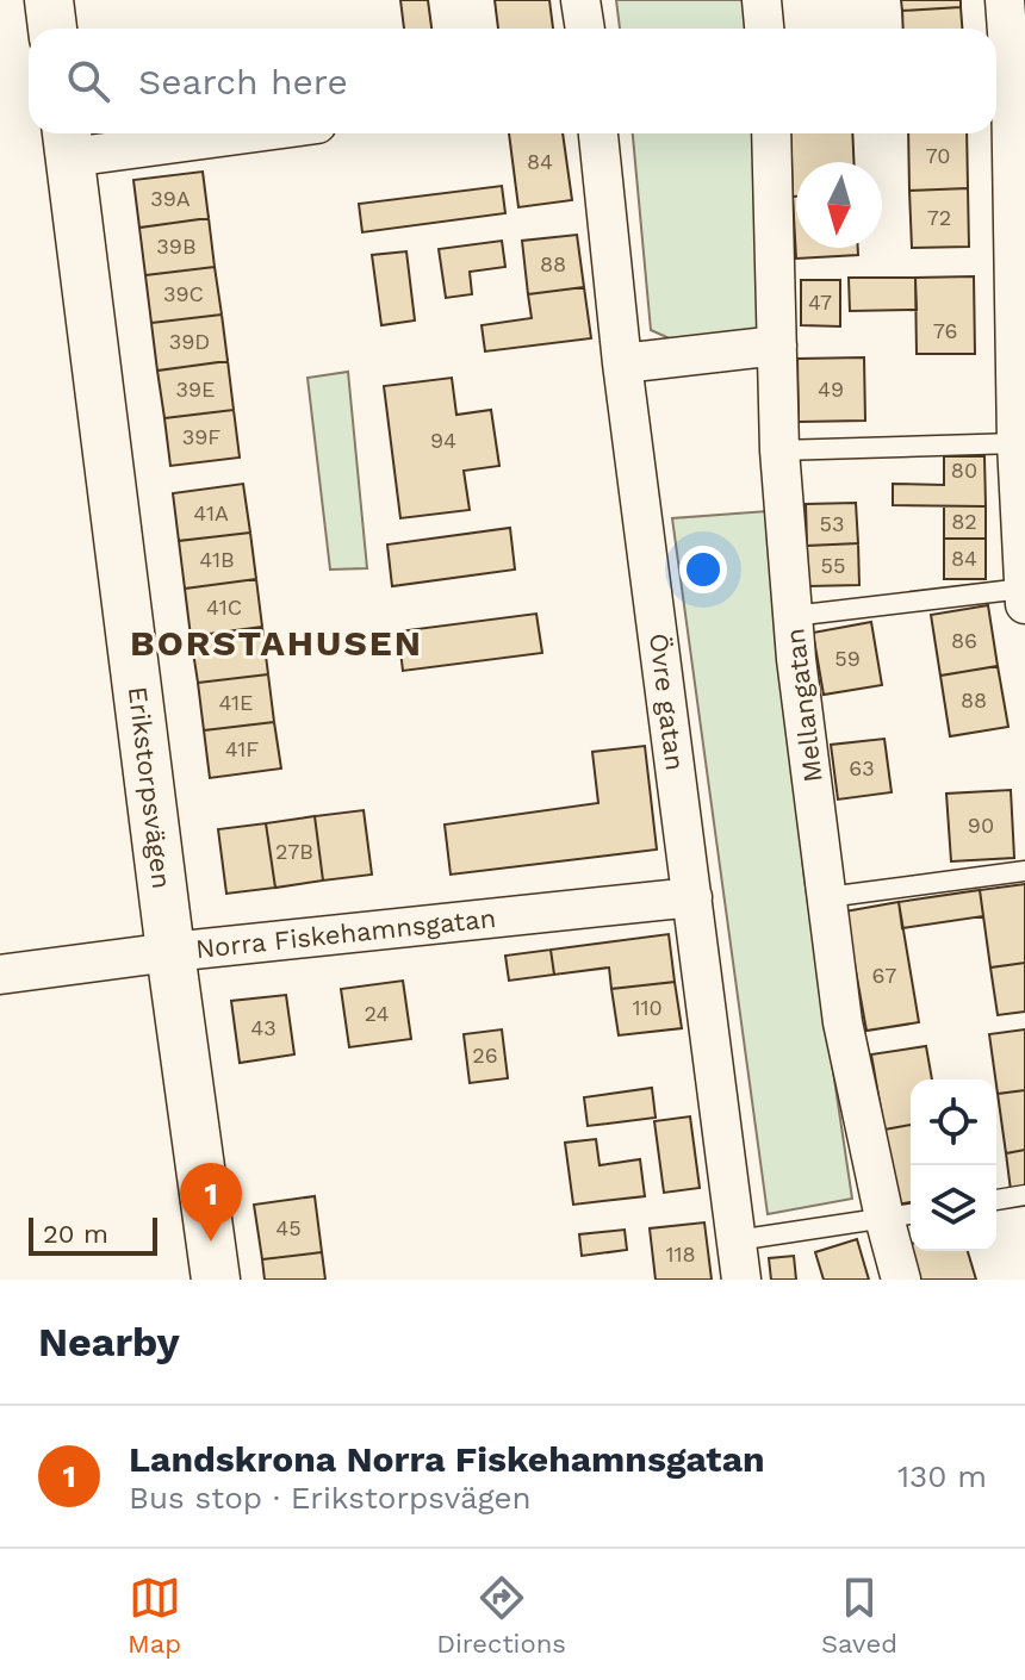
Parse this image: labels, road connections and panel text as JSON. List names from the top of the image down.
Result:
{
  "streets": {
    "street": [
      "Övre gatan",
      "Mellangatan",
      "Erikstorpsvägen",
      "Norra Fiskehamnsgatan"
    ]
  },
  "crossings": [
    ["Övre gatan", "Norra Fiskehamnsgatan"],
    ["Erikstorpsvägen", "Norra Fiskehamnsgatan"]
  ],
  "districts": ["BORSTAHUSEN"],
  "house_numbers": [
    "70",
    "84",
    "39A",
    "72",
    "39B",
    "88",
    "39C",
    "47",
    "76",
    "39D",
    "39E",
    "49",
    "39F",
    "94",
    "80",
    "41A",
    "82",
    "53",
    "84",
    "41B",
    "55",
    "41C",
    "86",
    "59",
    "88",
    "41E",
    "41F",
    "63",
    "90",
    "27B",
    "67",
    "110",
    "24",
    "43",
    "26",
    "45",
    "118"
  ],
  "scale_bar": "20 m",
  "north": "bottom",
  "page": {
    "search": "Search here",
    "pins": "1",
    "scale": "20 m",
    "heading": "Nearby",
    "list": [
      {
        "mark": "1",
        "name": "Landskrona Norra Fiskehamnsgatan",
        "note": "Bus stop · Erikstorpsvägen",
        "value": "130 m"
      }
    ],
    "nav": ["Map", "Directions", "Saved"]
  }
}
